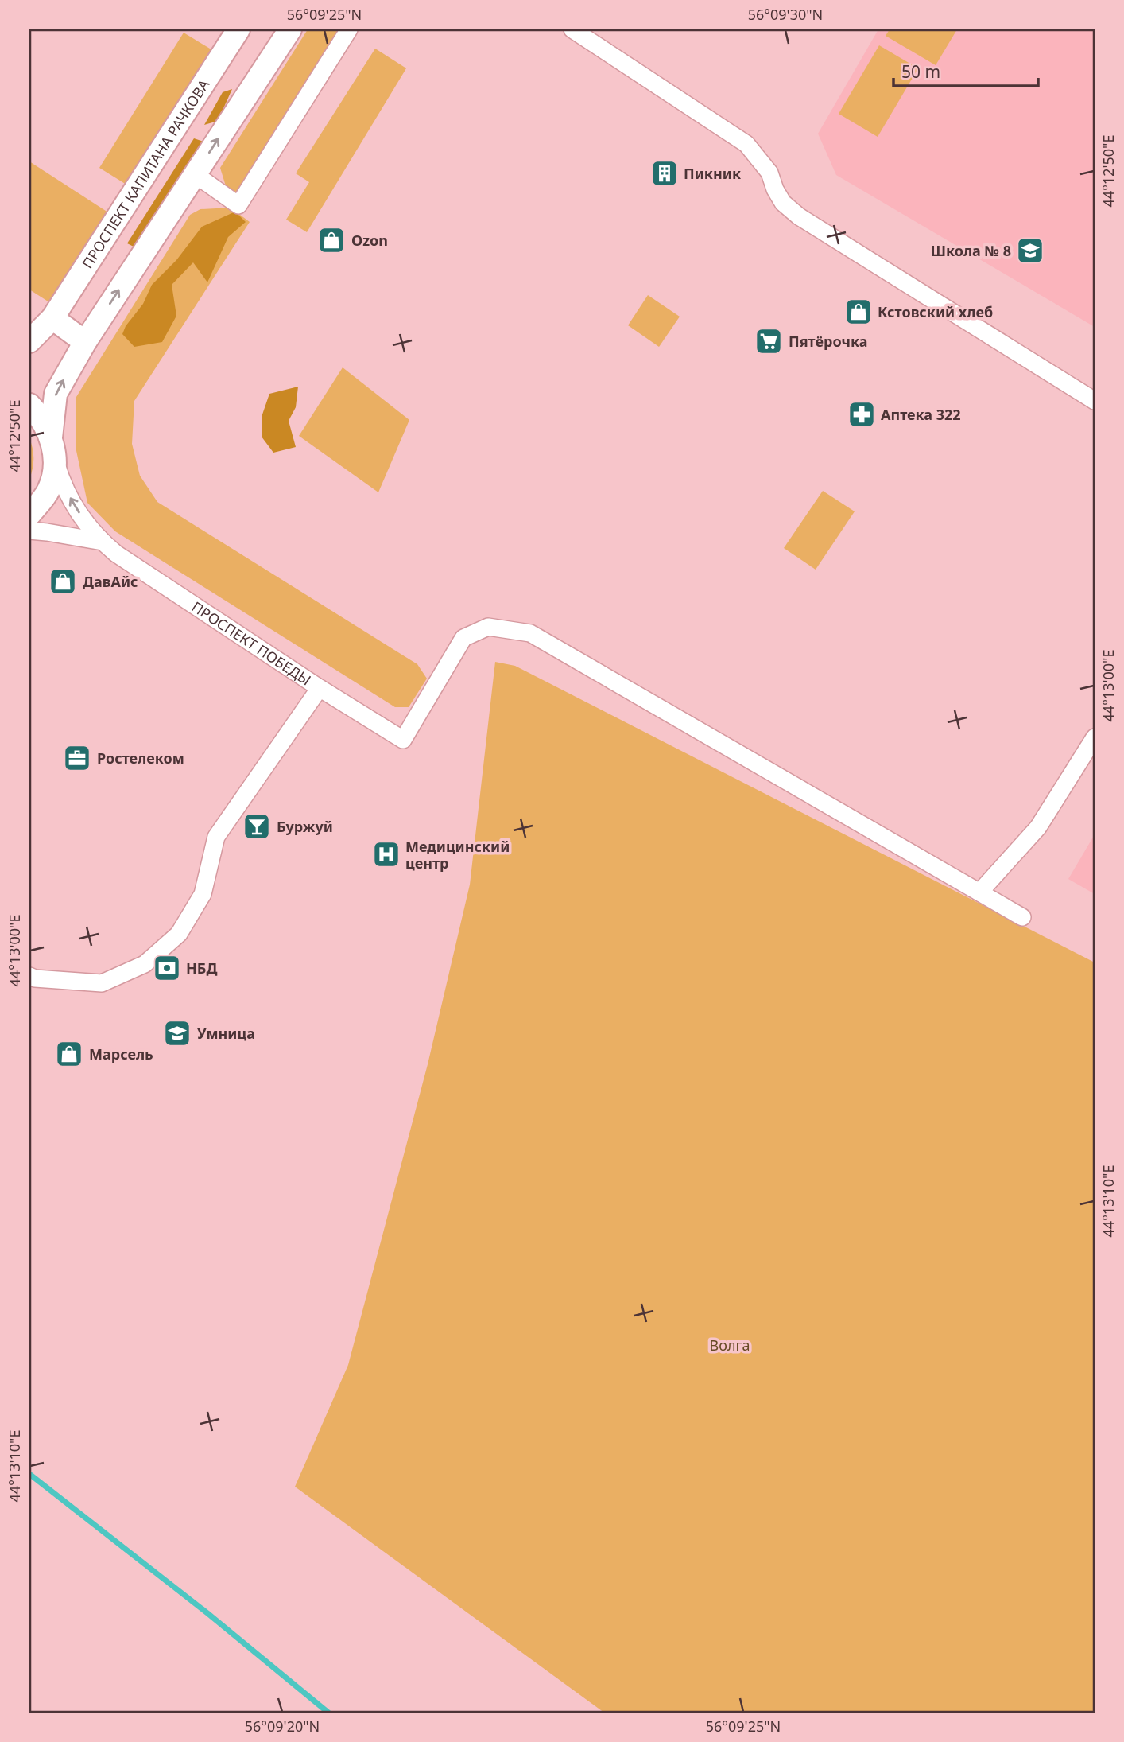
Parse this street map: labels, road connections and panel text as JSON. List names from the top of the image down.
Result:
{
  "streets": {
    "street": ["ПРОСПЕКТ КАПИТАНА РАЧКОВА", "ПРОСПЕКТ ПОБЕДЫ"]
  },
  "parks": ["Волга"],
  "places": {
    "building": ["Пикник"],
    "shop": [
      "Ozon",
      "Кстовский хлеб",
      "ДавАйс",
      "Марсель"
    ],
    "school or university": ["Школа № 8", "Умница"],
    "supermarket": ["Пятёрочка"],
    "pharmacy": ["Аптека 322"],
    "office": ["Ростелеком"],
    "bar": ["Буржуй"],
    "hospital": ["Медицинский центр"],
    "bank": ["НБД"]
  },
  "scale_bar": "50 m",
  "coordinates": [
    "56°09'25\"N",
    "56°09'30\"N",
    "44°12'50\"E",
    "44°13'00\"E",
    "44°13'10\"E",
    "56°09'20\"N"
  ]
}
